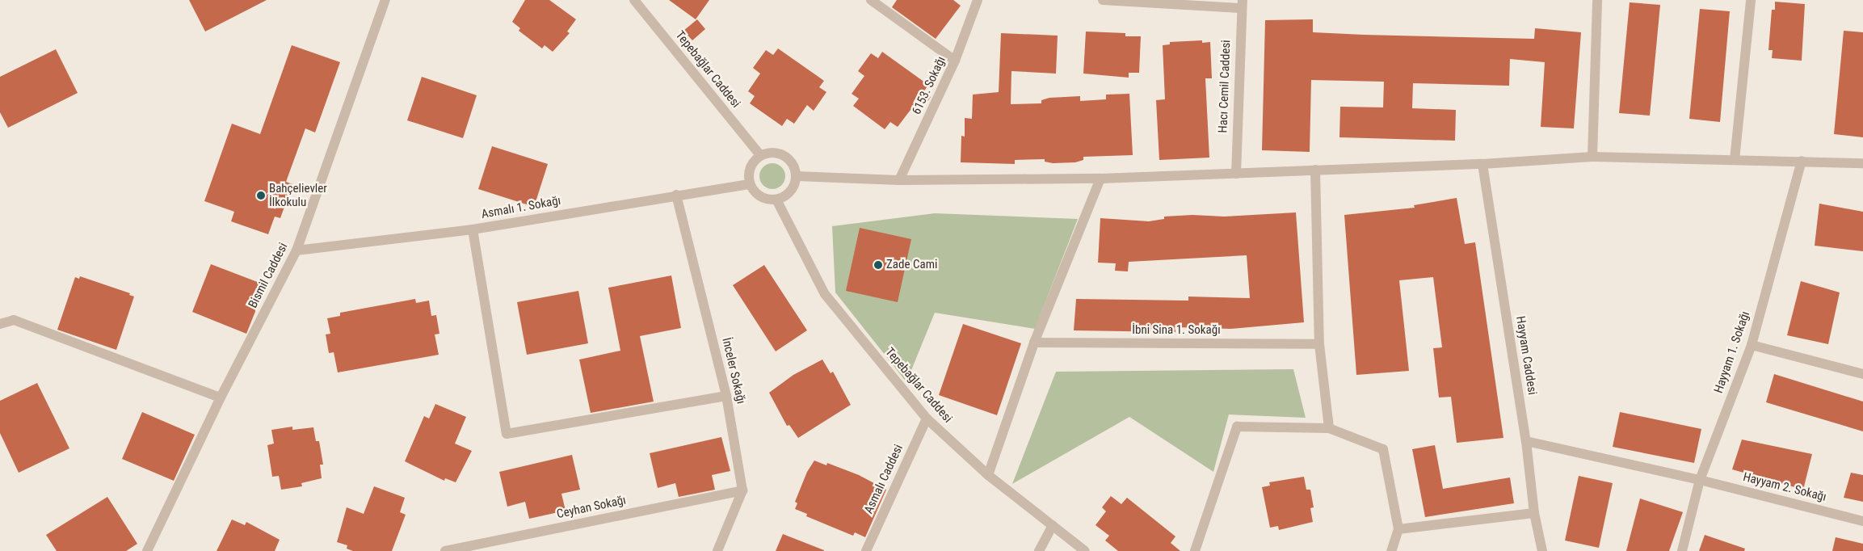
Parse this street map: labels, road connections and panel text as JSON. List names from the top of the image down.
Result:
{
  "streets": {
    "street": [
      "Tepebağlar Caddesi",
      "6153. Sokağı",
      "Hacı Cemil Caddesi",
      "Asmalı 1. Sokağı",
      "Bismil Caddesi",
      "İbni Sina 1. Sokağı",
      "Hayyam 1. Sokağı",
      "Hayyam Caddesi",
      "İnceler Sokağı",
      "Asmalı Caddesi",
      "Hayyam 2. Sokağı",
      "Ceyhan Sokağı"
    ]
  },
  "crossings": [
    ["Tepebağlar Caddesi", "Asmalı 1. Sokağı"],
    ["Tepebağlar Caddesi", "Asmalı Caddesi"],
    ["Asmalı 1. Sokağı", "Bismil Caddesi"],
    ["Asmalı 1. Sokağı", "İnceler Sokağı"],
    ["Hayyam 1. Sokağı", "Hayyam 2. Sokağı"],
    ["Hayyam Caddesi", "Hayyam 2. Sokağı"],
    ["İnceler Sokağı", "Ceyhan Sokağı"]
  ],
  "places": ["Bahçelievler İlkokulu", "Zade Cami"]
}
